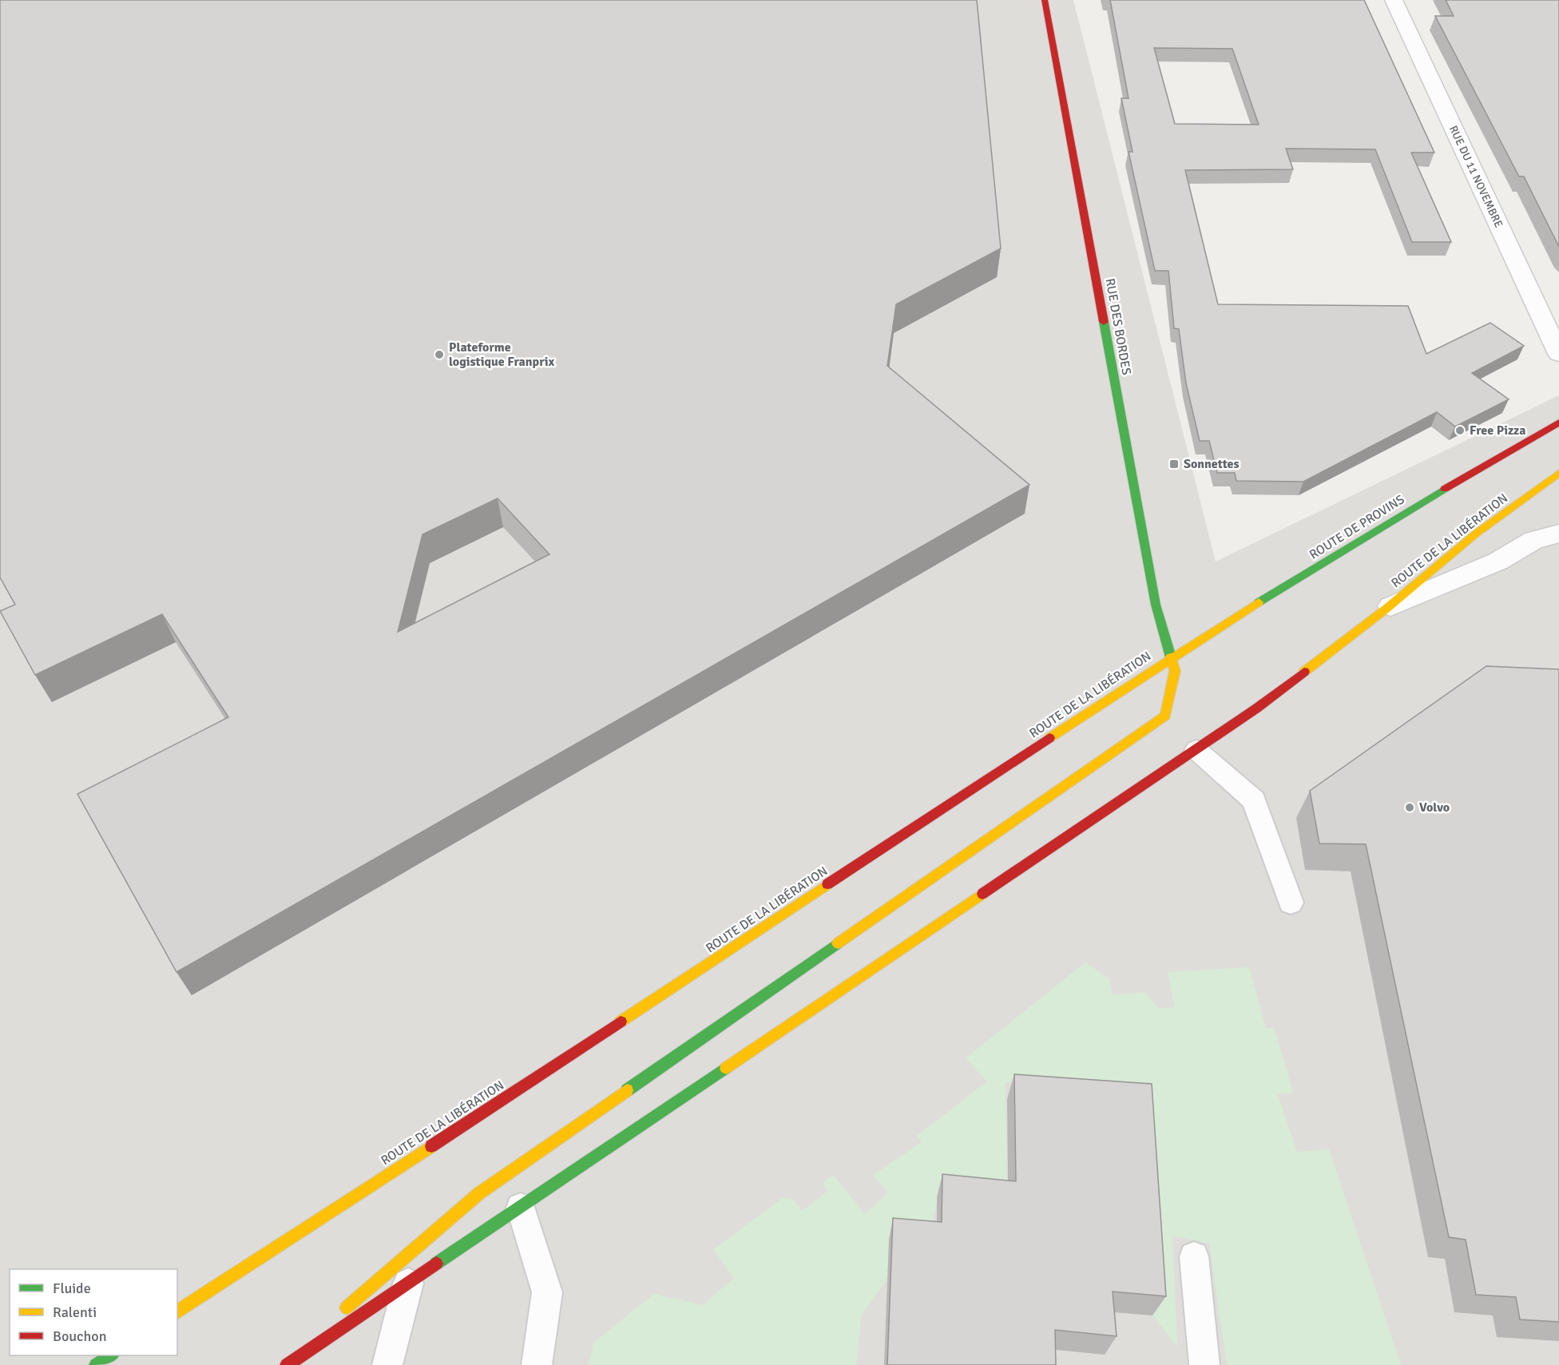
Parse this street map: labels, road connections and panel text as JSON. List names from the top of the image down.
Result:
{
  "streets": {
    "main road": ["RUE DES BORDES", "ROUTE DE PROVINS", "ROUTE DE LA LIBÉRATION"],
    "street": ["RUE DU 11 NOVEMBRE"]
  },
  "crossings": [
    ["RUE DES BORDES", "ROUTE DE PROVINS"],
    ["RUE DES BORDES", "ROUTE DE LA LIBÉRATION"],
    ["ROUTE DE PROVINS", "ROUTE DE LA LIBÉRATION"]
  ],
  "places": {
    "other": ["Plateforme logistique Franprix", "Free Pizza", "Volvo"],
    "transit": ["Sonnettes"]
  },
  "legend": ["Fluide", "Ralenti", "Bouchon"]
}
